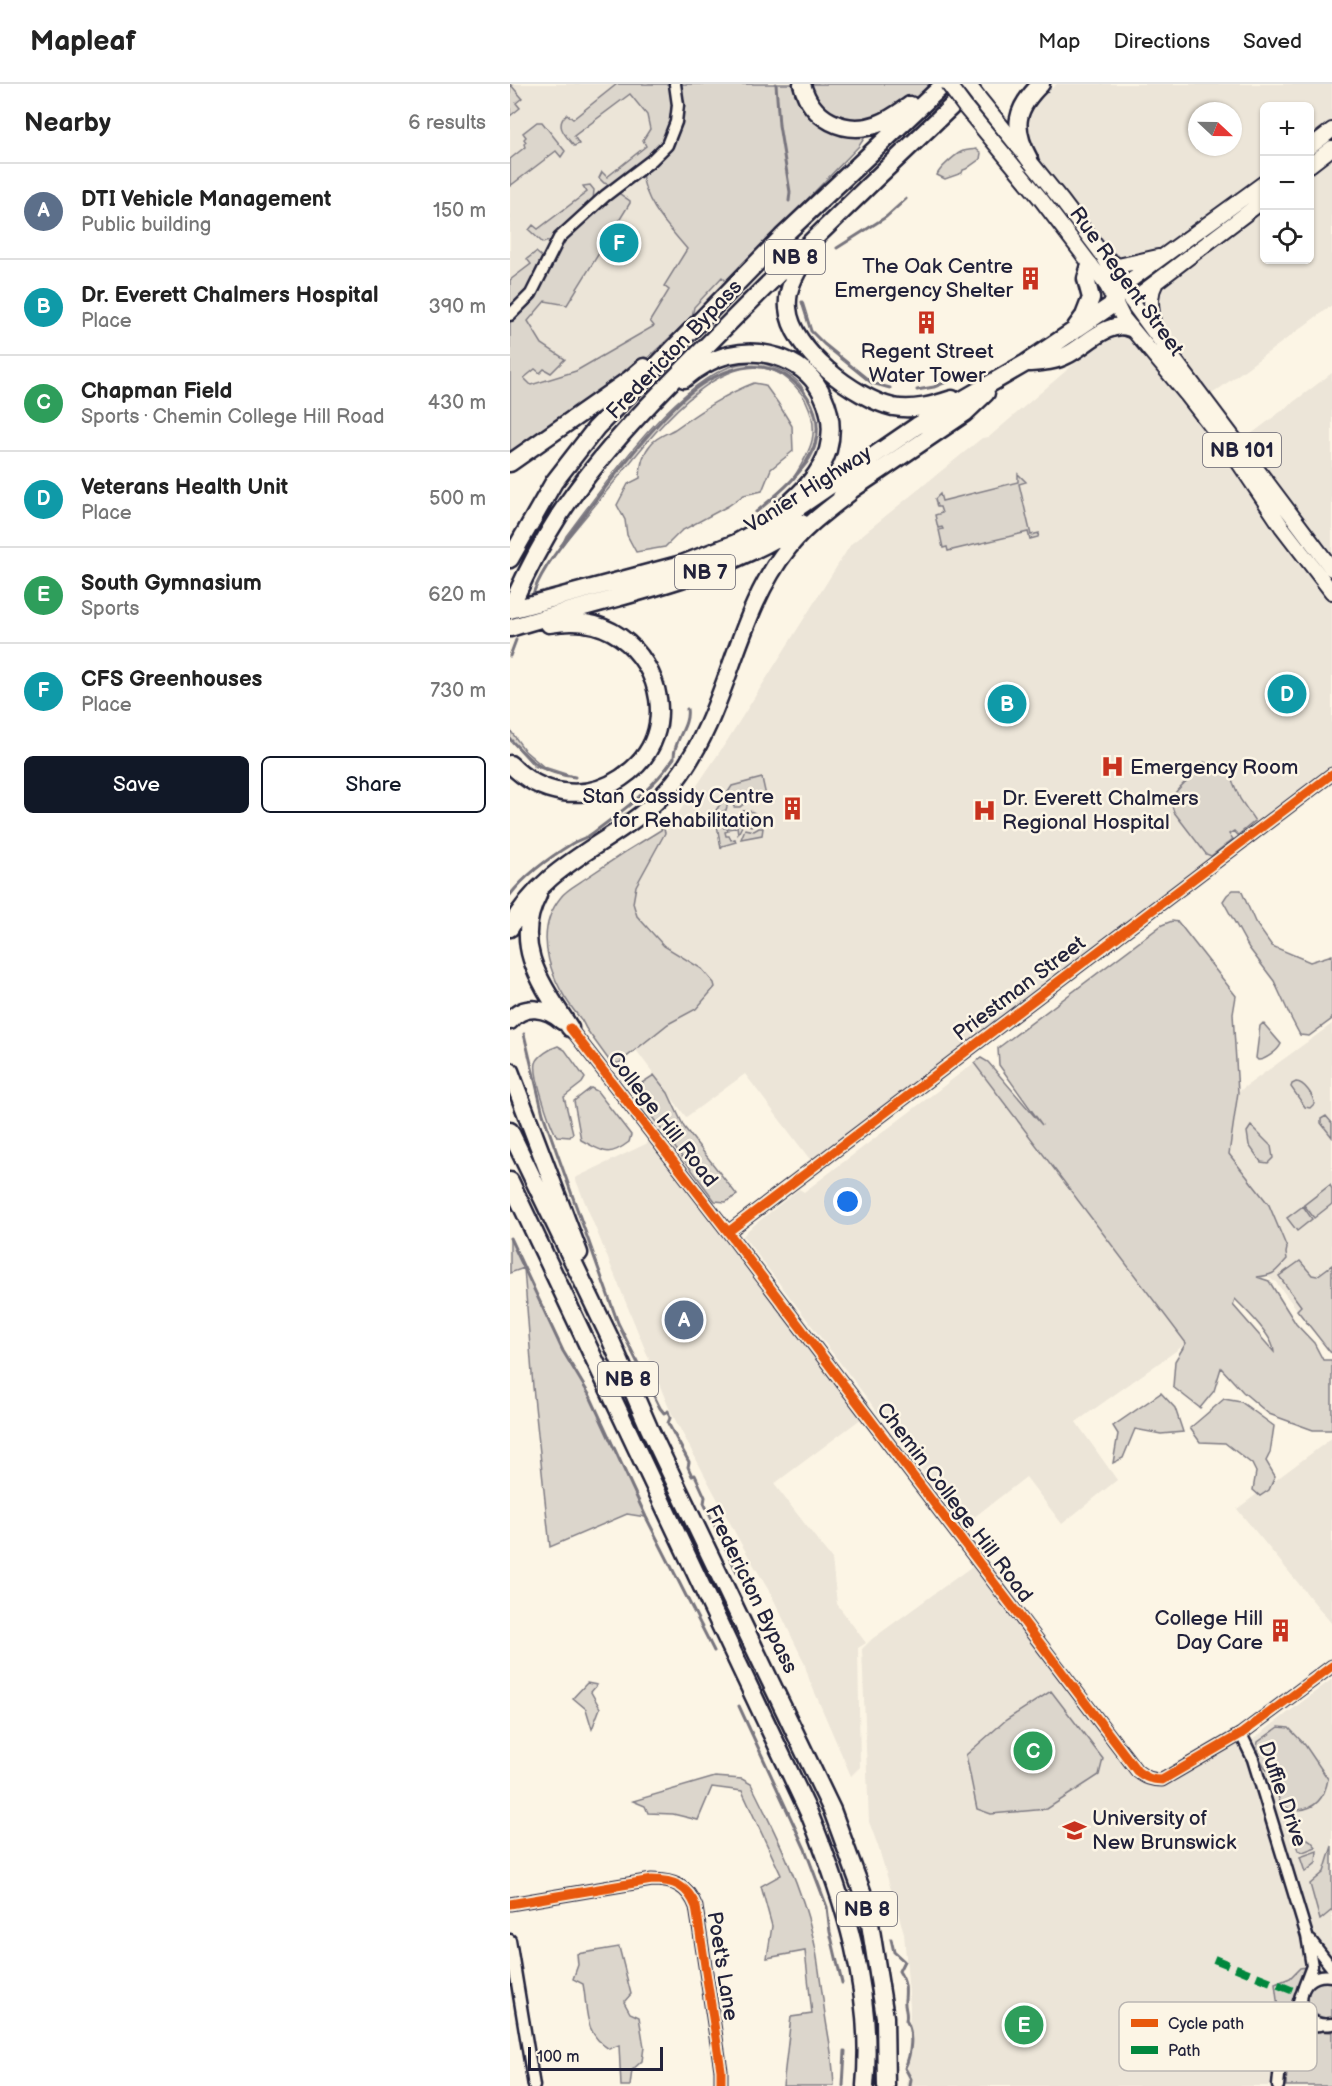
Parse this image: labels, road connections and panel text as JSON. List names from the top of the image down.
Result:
{
  "streets": {
    "highway": [
      "NB 8",
      "Fredericton Bypass",
      "Vanier Highway",
      "NB 7"
    ],
    "main road": ["Rue Regent Street", "NB 101"],
    "street": [
      "Priestman Street",
      "College Hill Road",
      "Chemin College Hill Road",
      "Duffie Drive",
      "Poet's Lane"
    ]
  },
  "crossings": [
    ["Rue Regent Street", "Fredericton Bypass"],
    ["Rue Regent Street", "Vanier Highway"],
    ["Fredericton Bypass", "Vanier Highway"],
    ["Priestman Street", "College Hill Road"],
    ["Priestman Street", "Chemin College Hill Road"],
    ["College Hill Road", "Chemin College Hill Road"],
    ["Chemin College Hill Road", "Duffie Drive"]
  ],
  "places": {
    "building": [
      "The Oak Centre Emergency Shelter",
      "Regent Street Water Tower",
      "Stan Cassidy Centre for Rehabilitation",
      "College Hill Day Care"
    ],
    "hospital": ["Emergency Room", "Dr. Everett Chalmers Regional Hospital"],
    "school or university": ["University of New Brunswick"]
  },
  "legend": ["Cycle path", "Path"],
  "scale_bar": "100 m",
  "north": "right",
  "page": {
    "header": "Mapleaf",
    "nav": ["Map", "Directions", "Saved"],
    "heading": ["Nearby", "6 results"],
    "map_buttons": ["+", "−"],
    "list": [
      {
        "mark": "A",
        "name": "DTI Vehicle Management",
        "note": "Public building",
        "value": "150 m"
      },
      {
        "mark": "B",
        "name": "Dr. Everett Chalmers Hospital",
        "note": "Place",
        "value": "390 m"
      },
      {
        "mark": "C",
        "name": "Chapman Field",
        "note": "Sports · Chemin College Hill Road",
        "value": "430 m"
      },
      {
        "mark": "D",
        "name": "Veterans Health Unit",
        "note": "Place",
        "value": "500 m"
      },
      {
        "mark": "E",
        "name": "South Gymnasium",
        "note": "Sports",
        "value": "620 m"
      },
      {
        "mark": "F",
        "name": "CFS Greenhouses",
        "note": "Place",
        "value": "730 m"
      }
    ],
    "pins": [
      "F",
      "D",
      "B",
      "A",
      "C",
      "E"
    ],
    "buttons": ["Save", "Share"],
    "scale": "100 m"
  }
}
